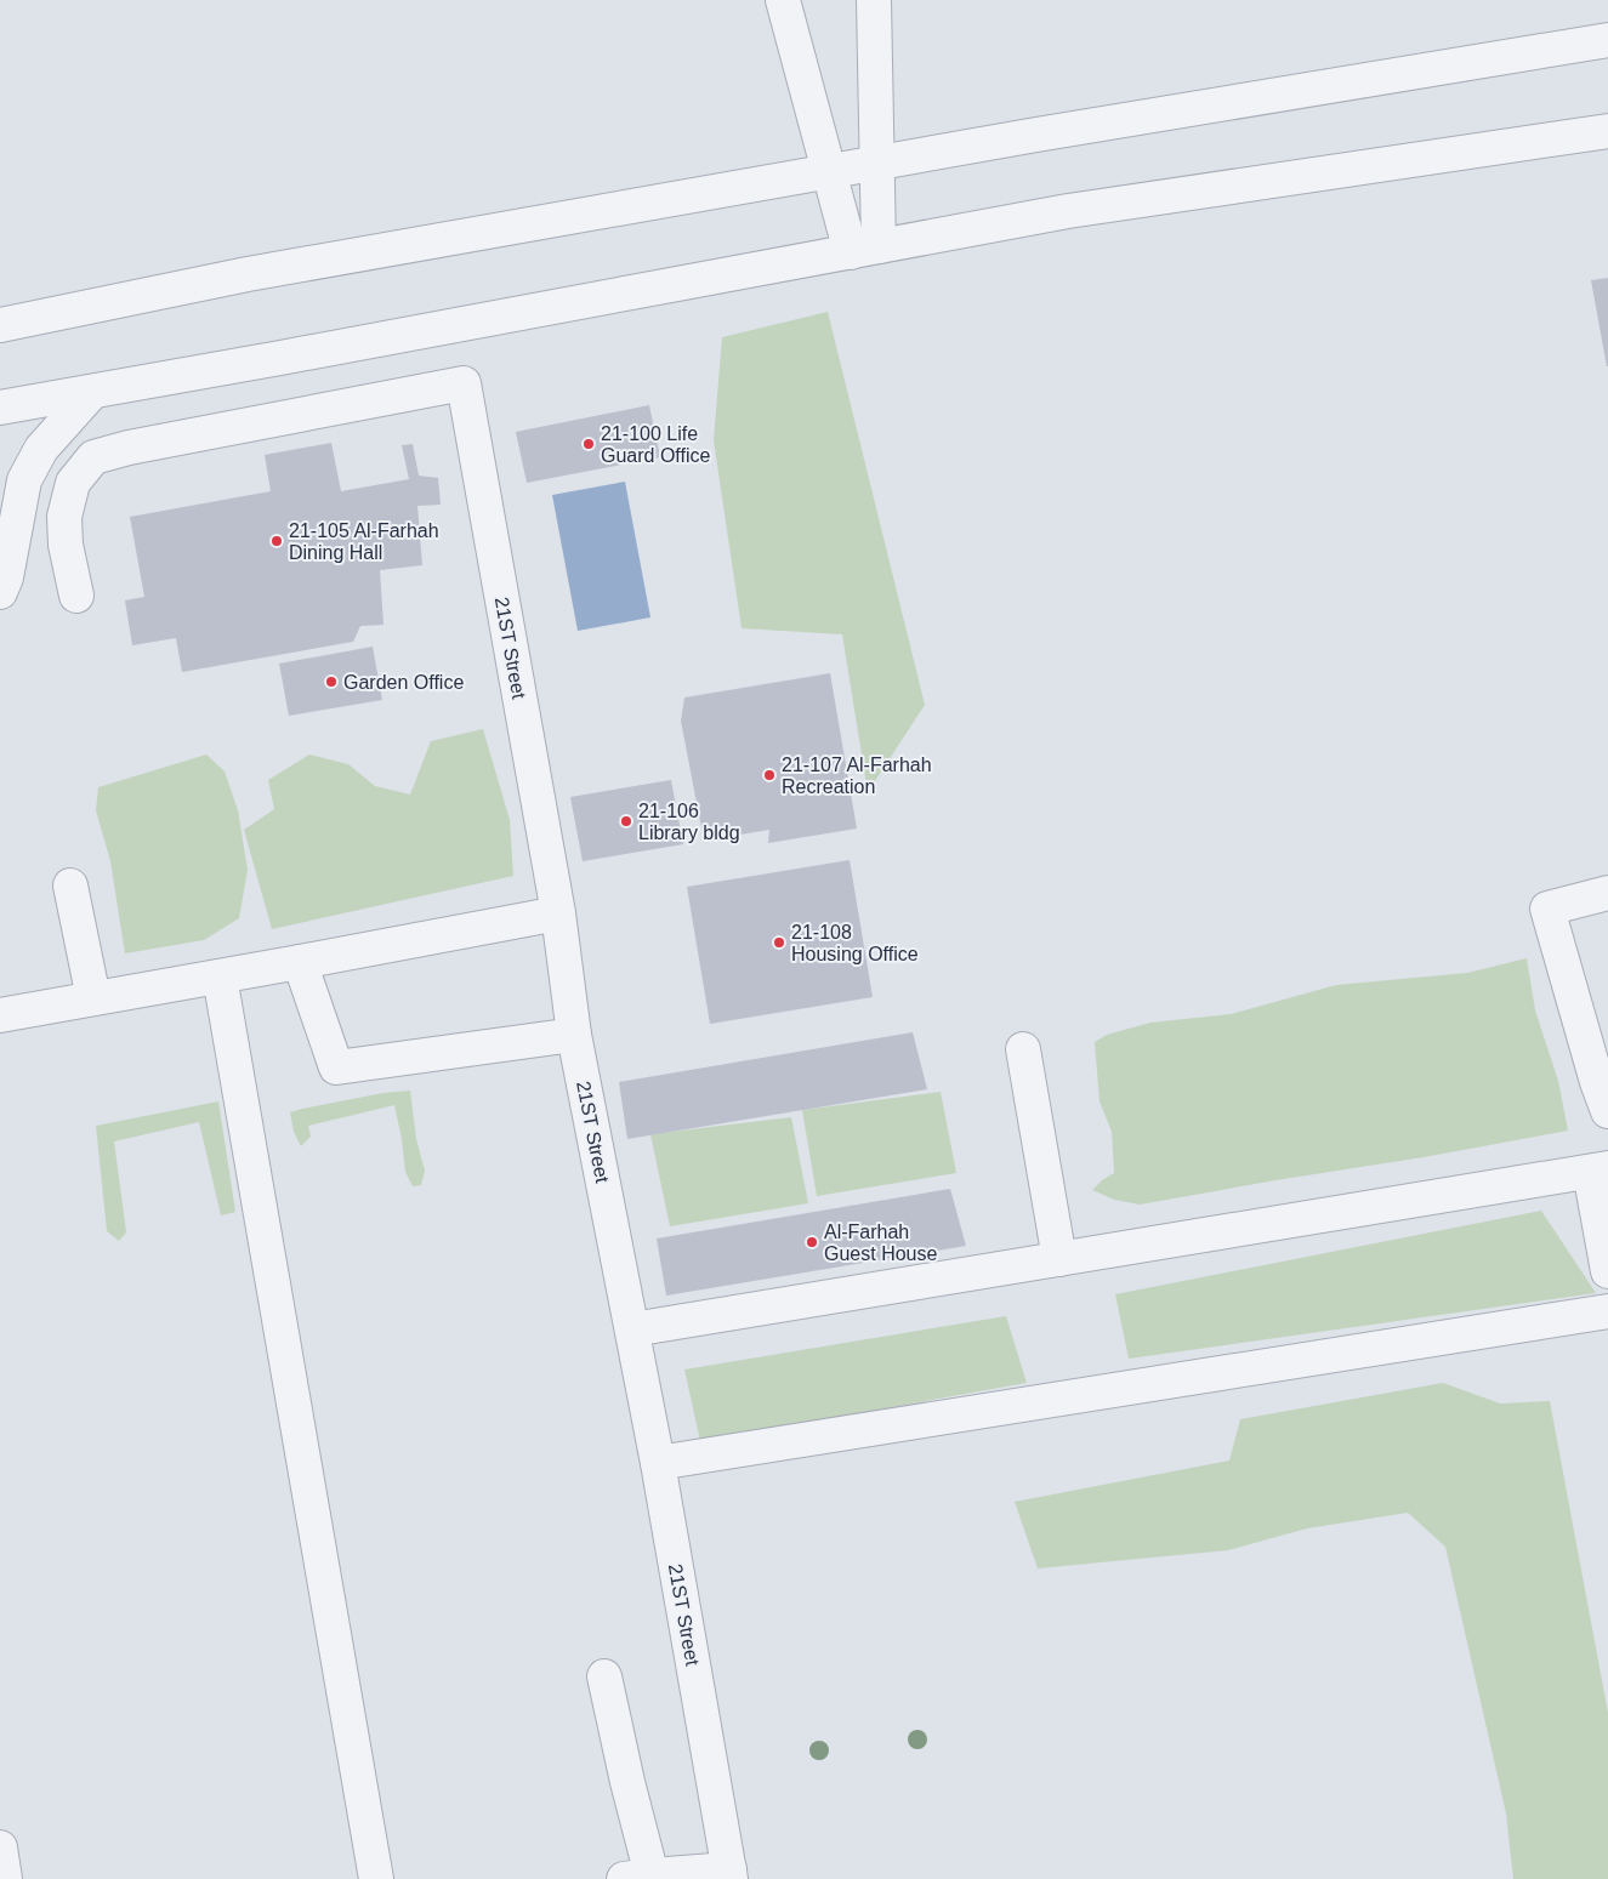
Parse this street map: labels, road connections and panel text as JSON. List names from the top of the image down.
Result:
{
  "streets": {
    "street": ["21ST Street"]
  },
  "places": [
    "21-100 Life Guard Office",
    "21-105 Al-Farhah Dining Hall",
    "Garden Office",
    "21-107 Al-Farhah Recreation",
    "21-106 Library bldg",
    "21-108 Housing Office",
    "Al-Farhah Guest House"
  ]
}
